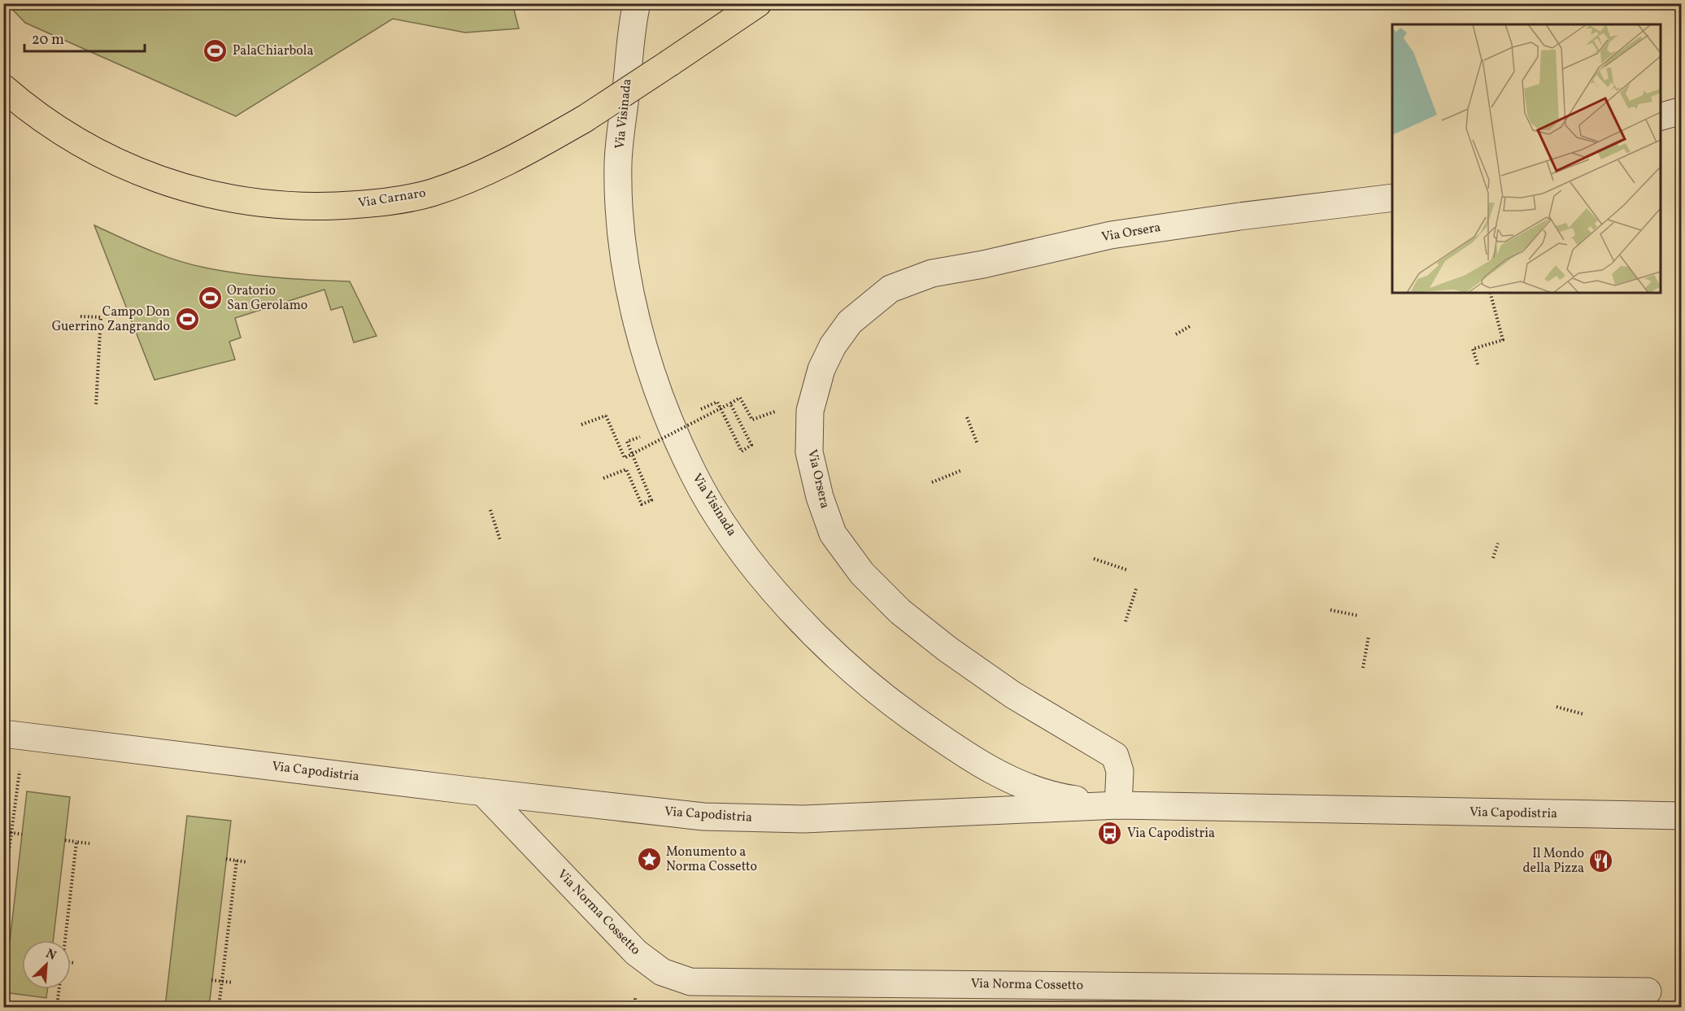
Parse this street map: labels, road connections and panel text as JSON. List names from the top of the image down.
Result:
{
  "streets": {
    "main road": ["Via Carnaro"],
    "street": [
      "Via Visinada",
      "Via Orsera",
      "Via Capodistria",
      "Via Norma Cossetto"
    ]
  },
  "crossings": [
    ["Via Visinada", "Via Orsera"],
    ["Via Visinada", "Via Capodistria"],
    ["Via Orsera", "Via Capodistria"],
    ["Via Capodistria", "Via Norma Cossetto"]
  ],
  "places": {
    "sports": ["PalaChiarbola", "Oratorio San Gerolamo", "Campo Don Guerrino Zangrando"],
    "bus stop": ["Via Capodistria"],
    "place": ["Monumento a Norma Cossetto"],
    "restaurant": ["Il Mondo della Pizza"]
  },
  "scale_bar": "20 m",
  "north": "top right"
}
